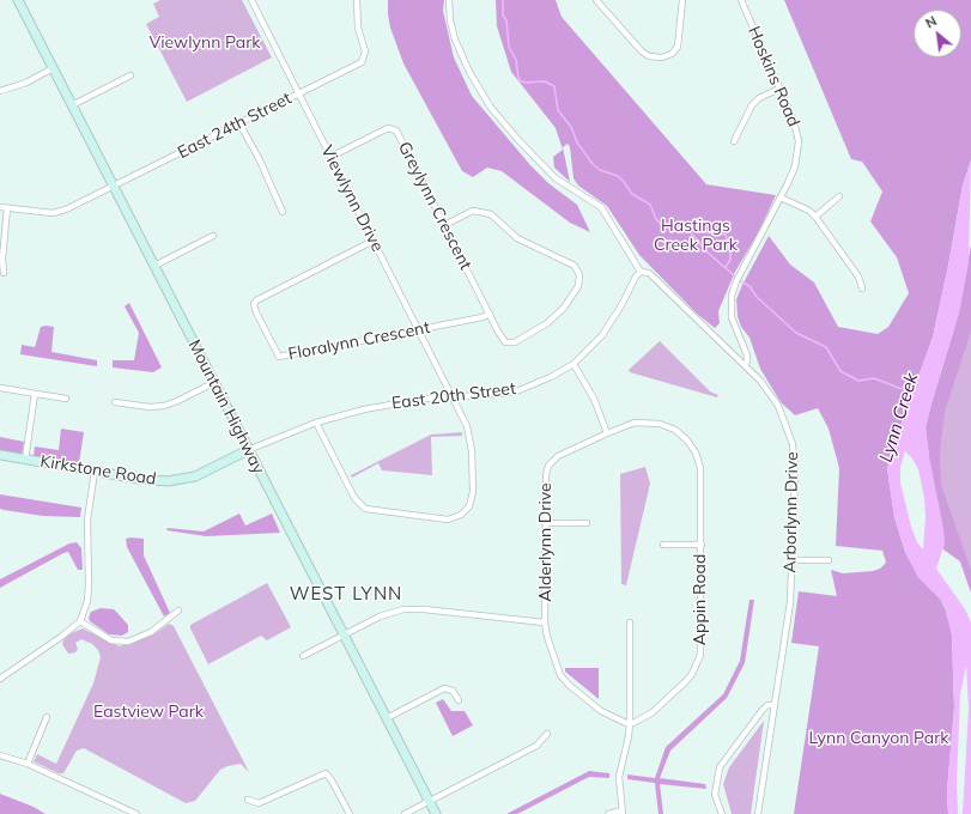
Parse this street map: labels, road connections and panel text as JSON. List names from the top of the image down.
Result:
{
  "streets": {
    "main road": ["Mountain Highway", "Kirkstone Road"],
    "street": [
      "Hoskins Road",
      "East 24th Street",
      "Viewlynn Drive",
      "Greylynn Crescent",
      "Floralynn Crescent",
      "East 20th Street",
      "Arborlynn Drive",
      "Alderlynn Drive",
      "Appin Road"
    ]
  },
  "crossings": [
    ["Hoskins Road", "Arborlynn Drive"],
    ["East 24th Street", "Viewlynn Drive"],
    ["East 24th Street", "Mountain Highway"],
    ["Viewlynn Drive", "Greylynn Crescent"],
    ["Viewlynn Drive", "Floralynn Crescent"],
    ["Viewlynn Drive", "East 20th Street"],
    ["Greylynn Crescent", "Floralynn Crescent"],
    ["East 20th Street", "Mountain Highway"],
    ["East 20th Street", "Kirkstone Road"],
    ["East 20th Street", "Arborlynn Drive"],
    ["Mountain Highway", "Kirkstone Road"],
    ["Alderlynn Drive", "Appin Road"]
  ],
  "districts": ["WEST LYNN"],
  "water": ["Lynn Creek"],
  "parks": [
    "Viewlynn Park",
    "Hastings Creek Park",
    "Eastview Park",
    "Lynn Canyon Park"
  ],
  "north": "top left"
}
